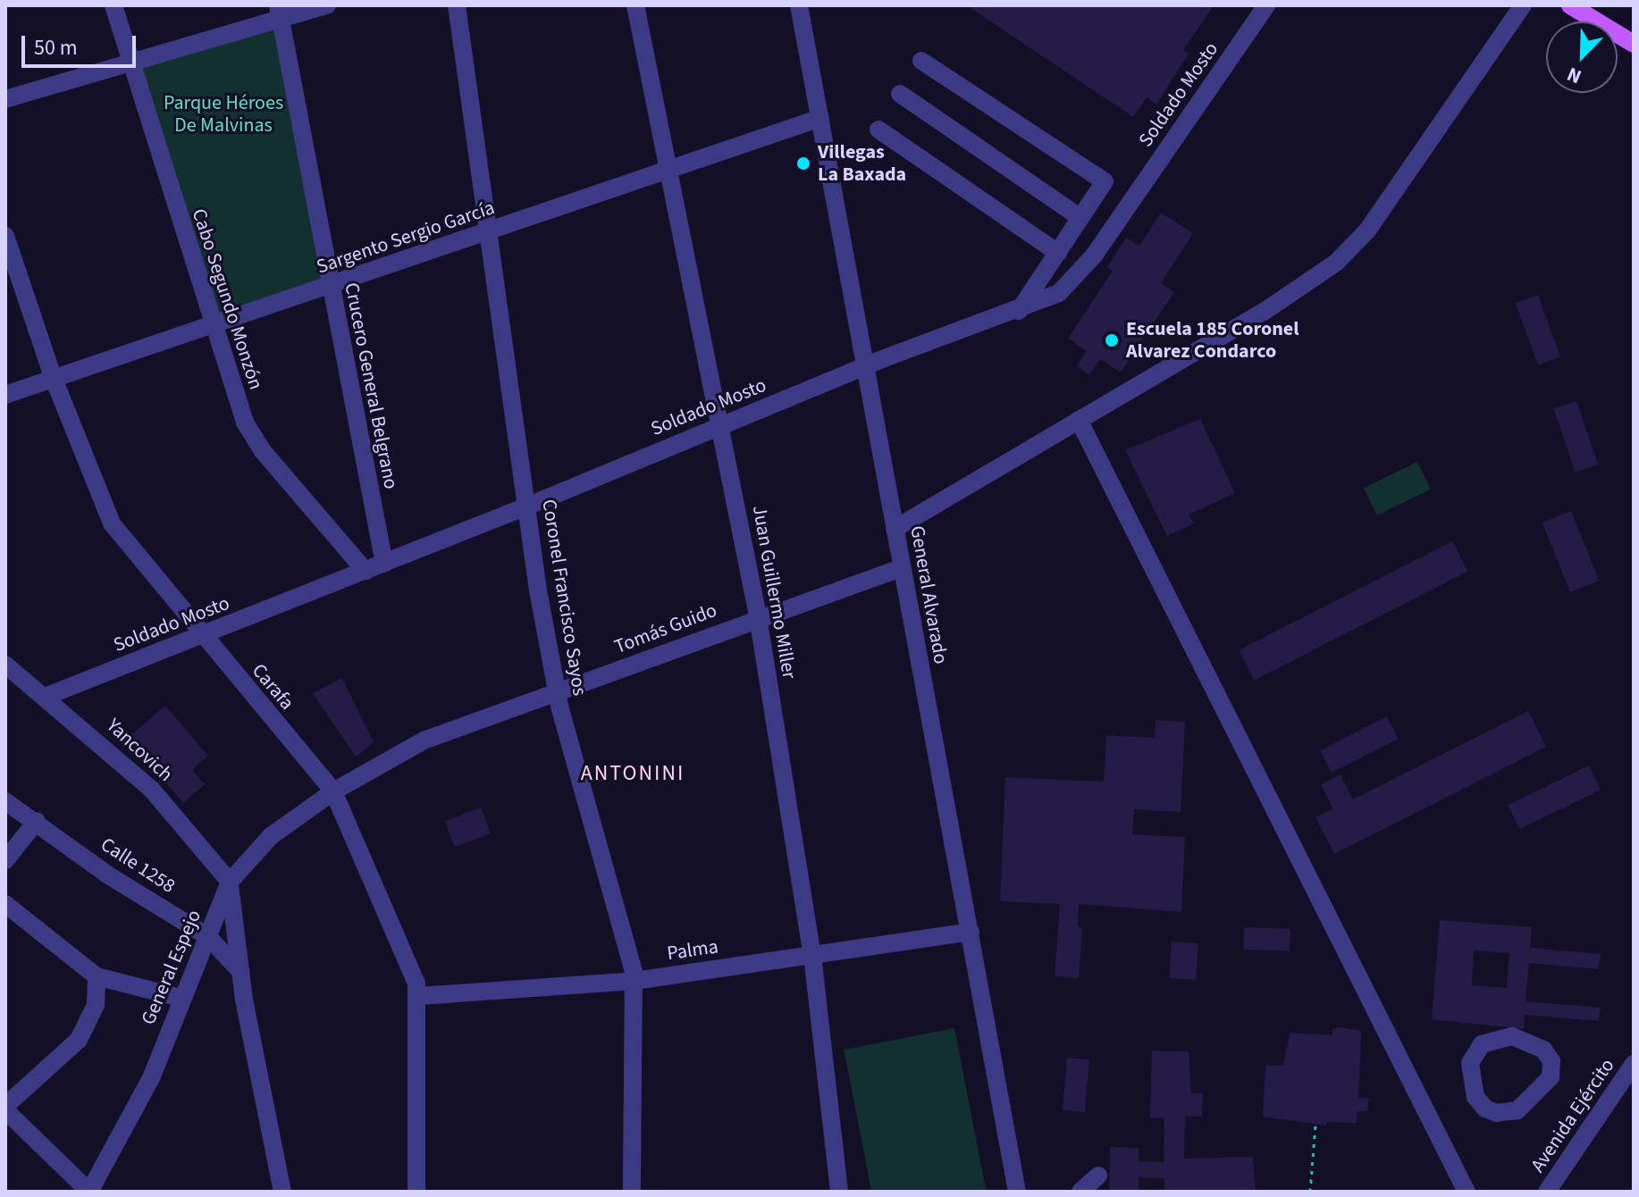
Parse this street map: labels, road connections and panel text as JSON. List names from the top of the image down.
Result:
{
  "streets": {
    "street": [
      "Soldado Mosto",
      "Sargento Sergio García",
      "Cabo Segundo Monzón",
      "Crucero General Belgrano",
      "Juan Guillermo Miller",
      "General Alvarado",
      "Coronel Francisco Sayos",
      "Tomás Guido",
      "Carafa",
      "Yancovich",
      "Calle 1258",
      "Palma",
      "General Espejo",
      "Avenida Ejército"
    ]
  },
  "crossings": [
    ["Soldado Mosto", "Cabo Segundo Monzón"],
    ["Soldado Mosto", "Crucero General Belgrano"],
    ["Soldado Mosto", "Juan Guillermo Miller"],
    ["Soldado Mosto", "General Alvarado"],
    ["Soldado Mosto", "Coronel Francisco Sayos"],
    ["Soldado Mosto", "Carafa"],
    ["Soldado Mosto", "Yancovich"],
    ["Sargento Sergio García", "Cabo Segundo Monzón"],
    ["Sargento Sergio García", "Crucero General Belgrano"],
    ["Sargento Sergio García", "Juan Guillermo Miller"],
    ["Sargento Sergio García", "General Alvarado"],
    ["Sargento Sergio García", "Coronel Francisco Sayos"],
    ["Sargento Sergio García", "Carafa"],
    ["Juan Guillermo Miller", "Tomás Guido"],
    ["Juan Guillermo Miller", "Palma"],
    ["General Alvarado", "Tomás Guido"],
    ["General Alvarado", "Palma"],
    ["Coronel Francisco Sayos", "Tomás Guido"],
    ["Coronel Francisco Sayos", "Palma"],
    ["Tomás Guido", "Carafa"],
    ["Tomás Guido", "General Espejo"],
    ["Carafa", "Palma"],
    ["Carafa", "General Espejo"],
    ["Yancovich", "General Espejo"],
    ["Calle 1258", "General Espejo"]
  ],
  "districts": ["ANTONINI"],
  "parks": ["Parque Héroes De Malvinas"],
  "places": ["Villegas La Baxada", "Escuela 185 Coronel Alvarez Condarco"],
  "scale_bar": "50 m",
  "north": "bottom left"
}
